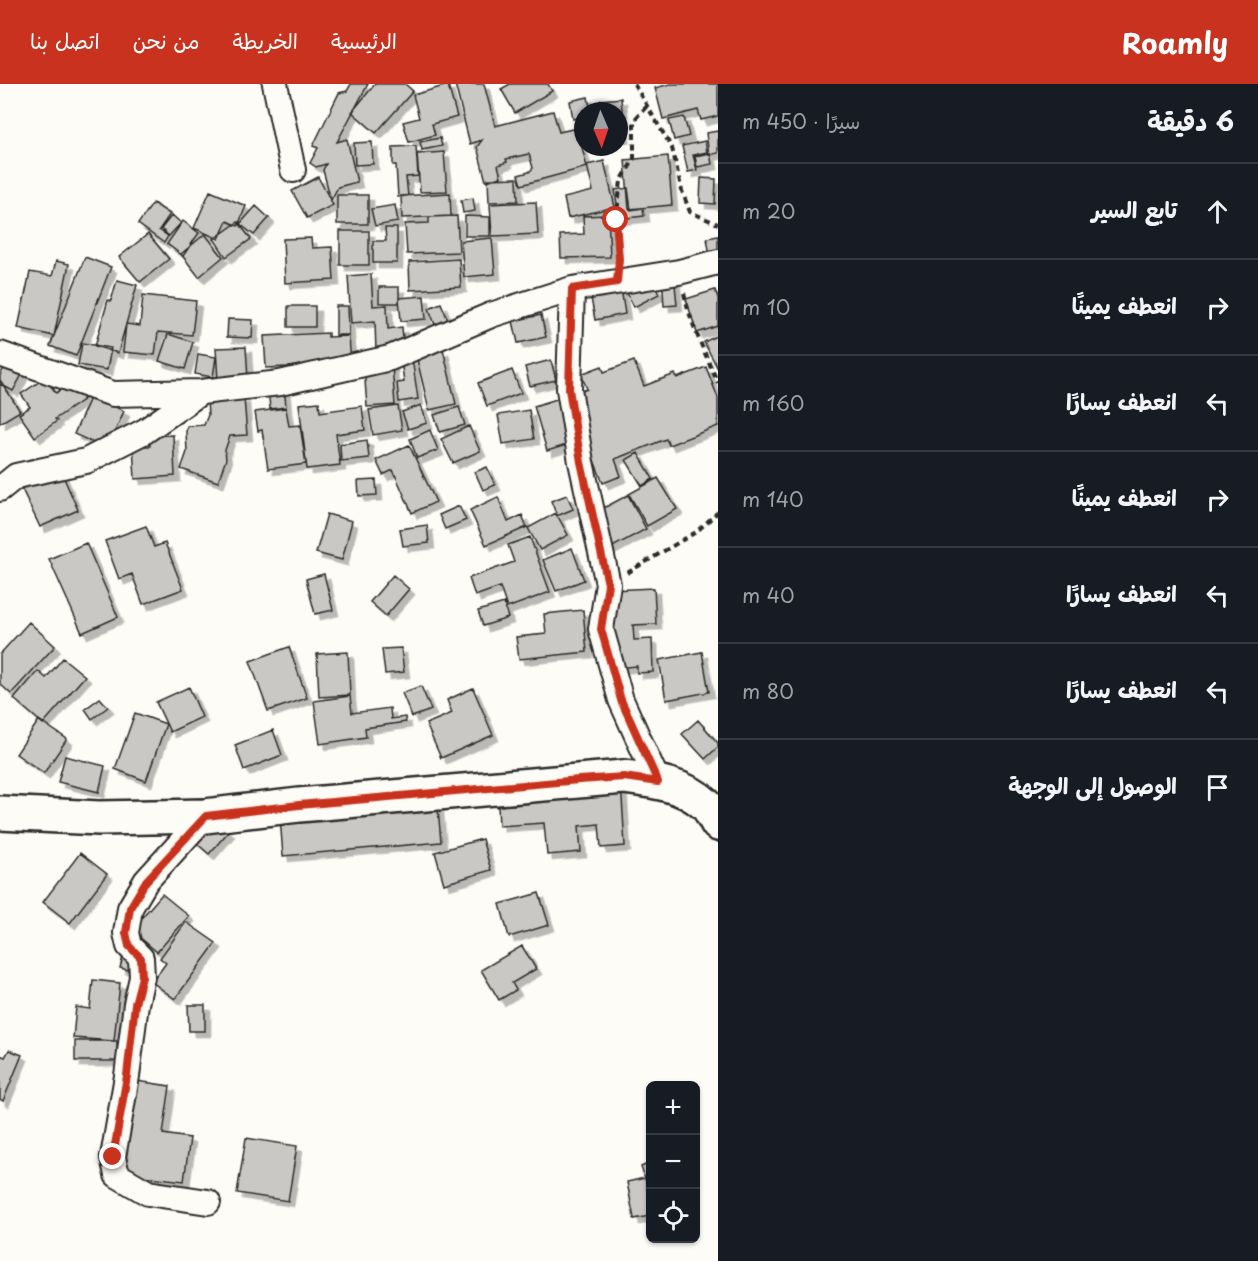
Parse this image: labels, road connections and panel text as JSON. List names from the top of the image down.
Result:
{
  "north": "bottom",
  "page": {
    "header": "Roamly",
    "nav": [
      "الرئيسية",
      "الخريطة",
      "من نحن",
      "اتصل بنا"
    ],
    "heading": ["6 دقيقة", "سيرًا · 450 m"],
    "list": [
      ["تابع السير", "20 m"],
      ["انعطف يمينًا", "10 m"],
      ["انعطف يسارًا", "160 m"],
      ["انعطف يمينًا", "140 m"],
      ["انعطف يسارًا", "40 m"],
      ["انعطف يسارًا", "80 m"],
      "الوصول إلى الوجهة"
    ],
    "map_buttons": ["+", "−"]
  }
}
